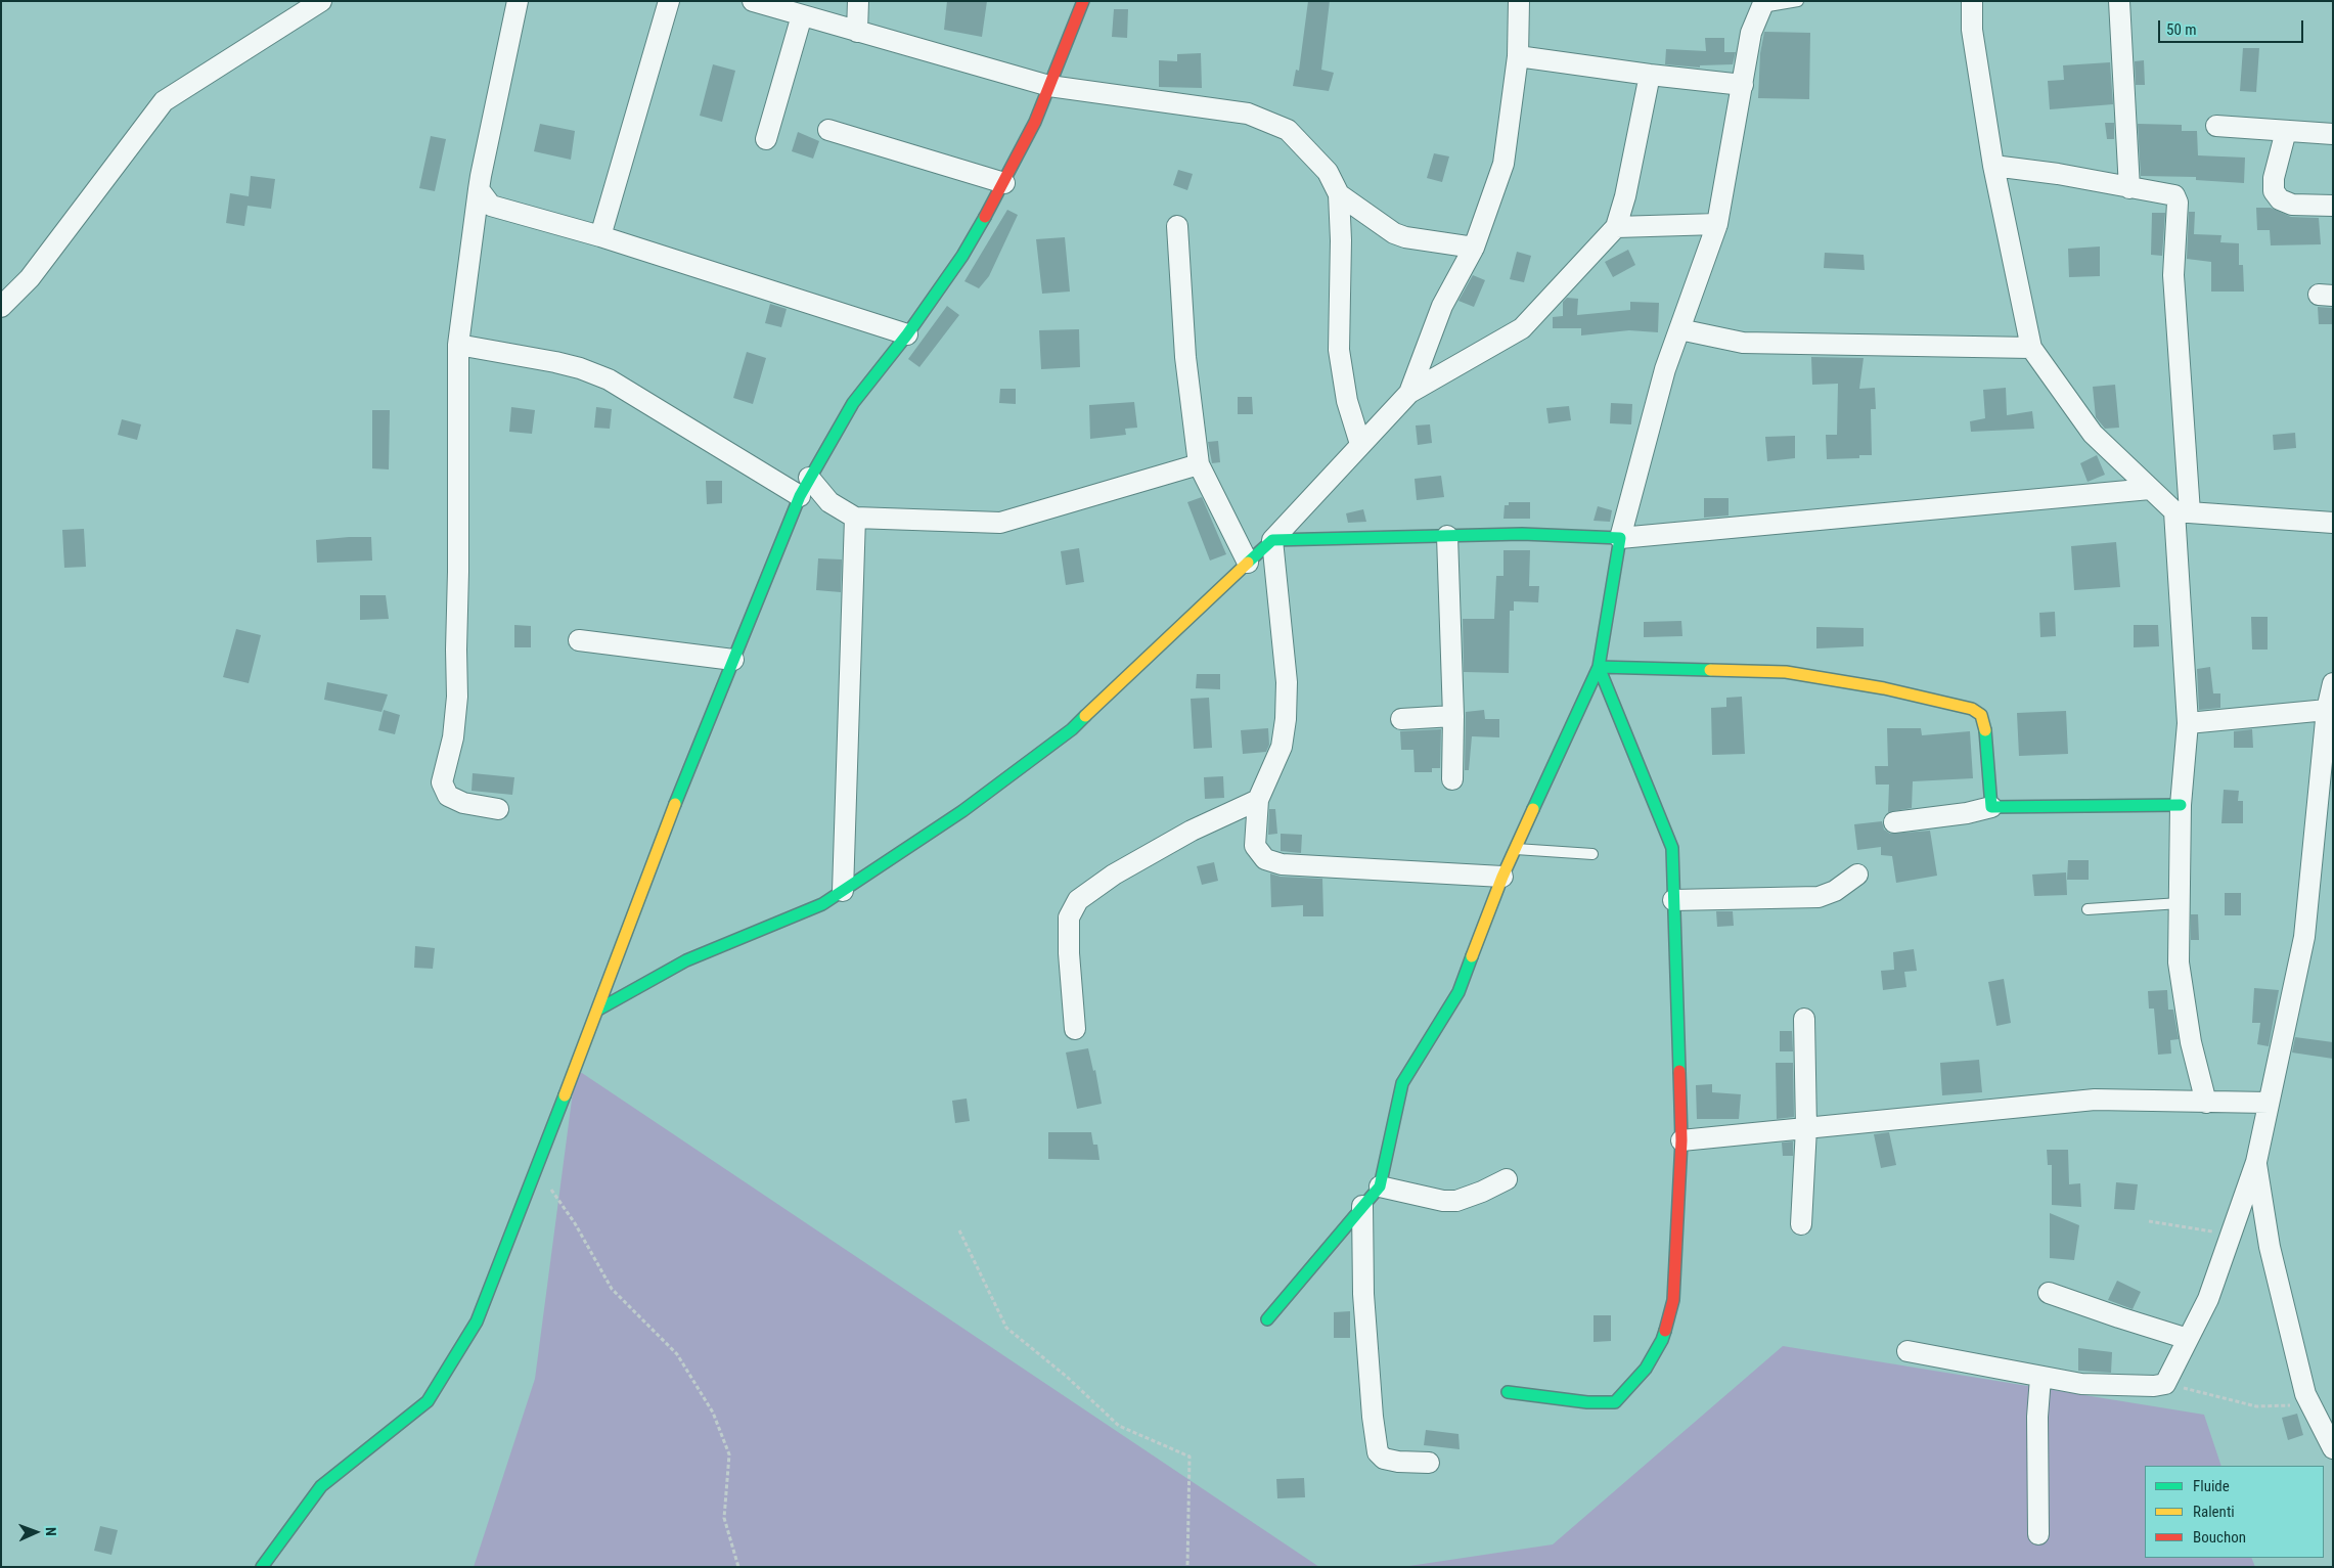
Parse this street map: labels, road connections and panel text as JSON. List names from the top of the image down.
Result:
{
  "legend": ["Fluide", "Ralenti", "Bouchon"],
  "scale_bar": "50 m",
  "north": "right"
}
